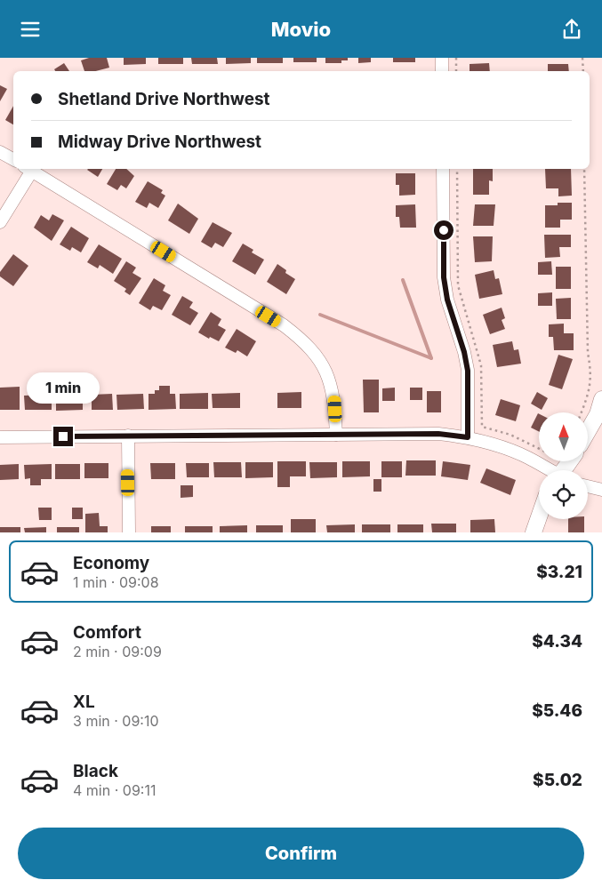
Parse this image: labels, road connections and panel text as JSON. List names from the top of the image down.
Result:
{
  "north": "top",
  "page": {
    "header": "Movio",
    "banner": ["Shetland Drive Northwest", "Midway Drive Northwest"],
    "bubble": "1 min",
    "list": [
      {
        "name": "Economy",
        "note": "1 min · 09:08",
        "value": "$3.21"
      },
      {
        "name": "Comfort",
        "note": "2 min · 09:09",
        "value": "$4.34"
      },
      {
        "name": "XL",
        "note": "3 min · 09:10",
        "value": "$5.46"
      },
      {
        "name": "Black",
        "note": "4 min · 09:11",
        "value": "$5.02"
      }
    ],
    "buttons": "Confirm"
  }
}
